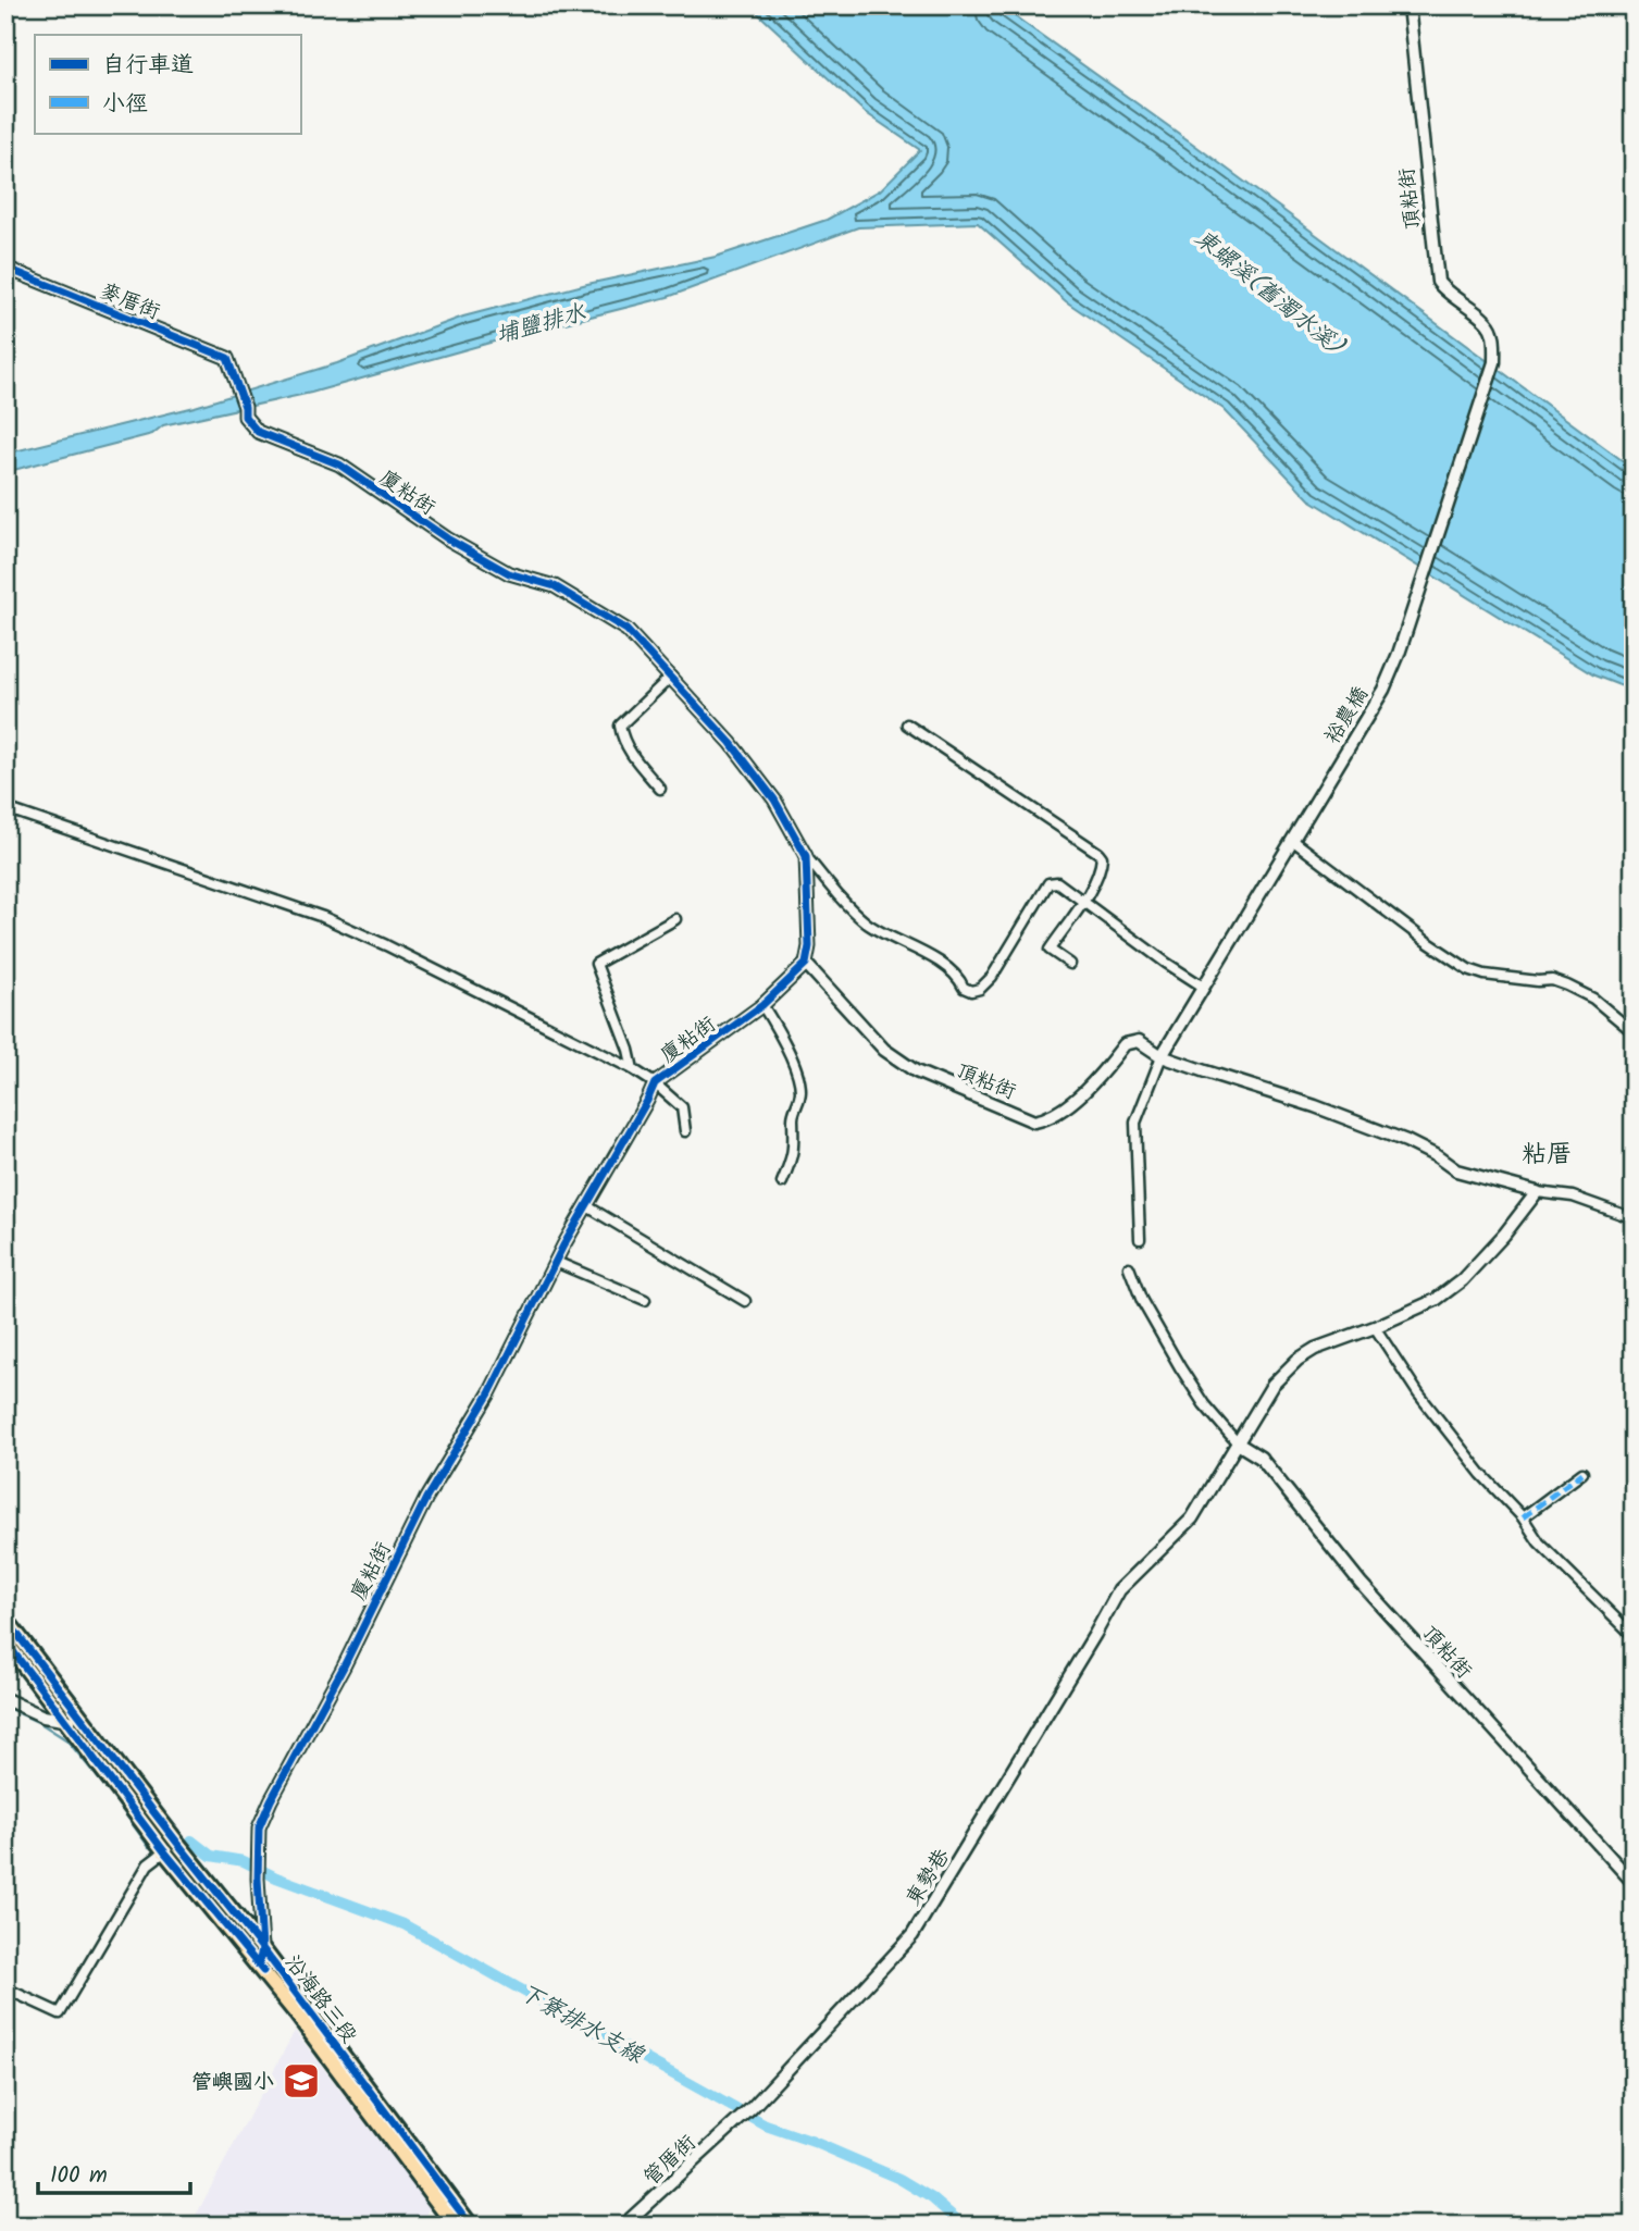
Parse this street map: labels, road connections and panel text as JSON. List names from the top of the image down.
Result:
{
  "streets": {
    "main road": ["沿海路三段"],
    "street": [
      "頂粘街",
      "麥厝街",
      "廈粘街",
      "裕農橋",
      "東勢巷",
      "管厝街"
    ]
  },
  "crossings": [
    ["頂粘街", "廈粘街"],
    ["頂粘街", "裕農橋"],
    ["頂粘街", "東勢巷"],
    ["麥厝街", "廈粘街"],
    ["廈粘街", "沿海路三段"],
    ["東勢巷", "管厝街"]
  ],
  "districts": ["粘厝"],
  "water": ["東螺溪(舊濁水溪)", "埔鹽排水", "下寮排水支線"],
  "places": {
    "school or university": ["管嶼國小"]
  },
  "legend": ["自行車道", "小徑"],
  "scale_bar": "100 m"
}
